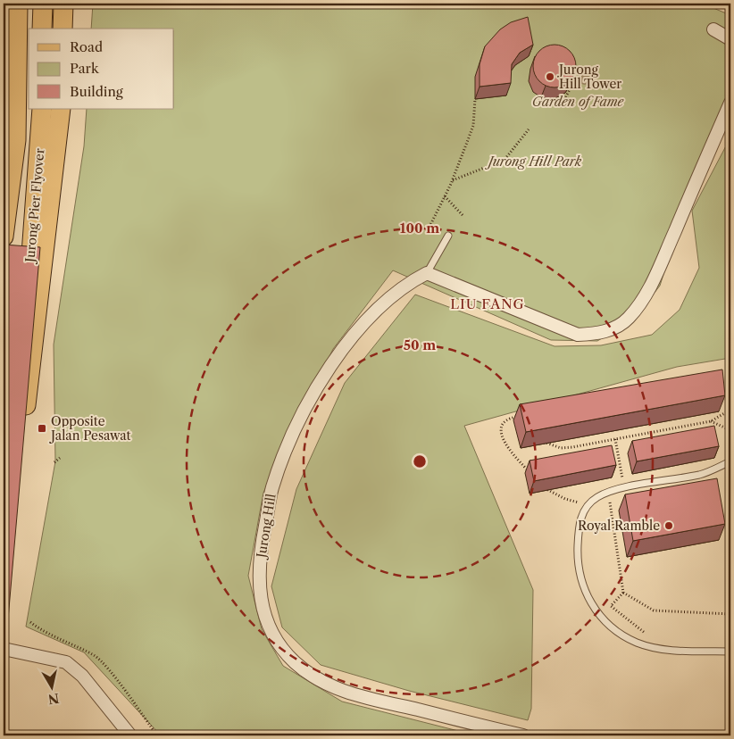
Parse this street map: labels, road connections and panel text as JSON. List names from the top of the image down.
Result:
{
  "streets": {
    "main road": ["Jurong Pier Flyover"],
    "street": ["Jurong Hill"]
  },
  "districts": ["LIU FANG"],
  "parks": ["Garden of Fame", "Jurong Hill Park"],
  "places": {
    "other": ["Jurong Hill Tower", "Royal Ramble"],
    "transit": ["Opposite Jalan Pesawat"]
  },
  "legend": ["Road", "Park", "Building"],
  "north": "bottom",
  "rings": ["100 m", "50 m"]
}
